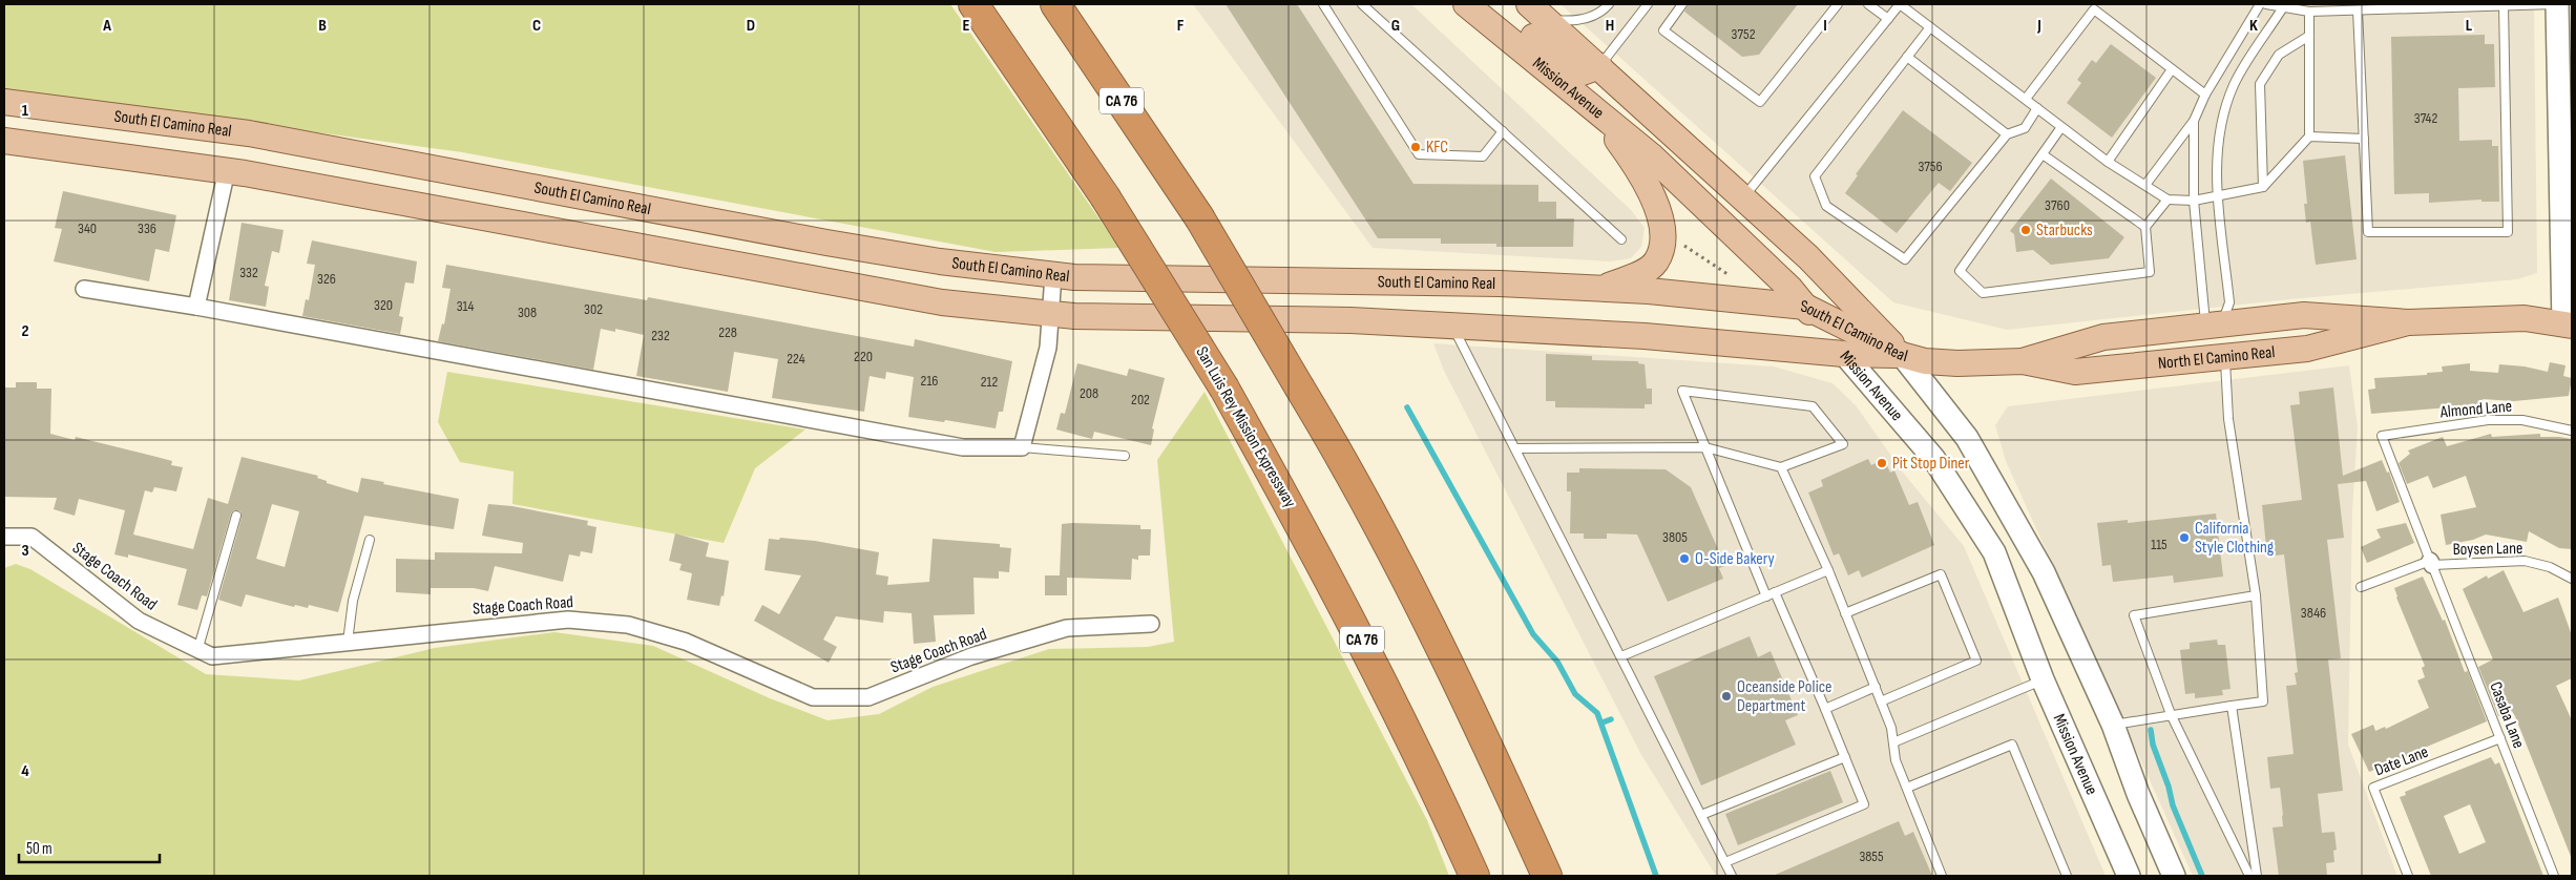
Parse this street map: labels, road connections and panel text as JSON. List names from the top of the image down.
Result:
{
  "streets": {
    "highway": ["CA 76", "San Luis Rey Mission Expressway"],
    "main road": ["Mission Avenue", "South El Camino Real", "North El Camino Real"],
    "street": ["Stage Coach Road"],
    "lane": [
      "Almond Lane",
      "Boysen Lane",
      "Casaba Lane",
      "Date Lane"
    ]
  },
  "crossings": [
    ["Mission Avenue", "South El Camino Real"],
    ["Mission Avenue", "North El Camino Real"],
    ["South El Camino Real", "North El Camino Real"],
    ["Almond Lane", "Casaba Lane"],
    ["Boysen Lane", "Casaba Lane"],
    ["Casaba Lane", "Date Lane"]
  ],
  "places": [
    "KFC",
    "Starbucks",
    "Pit Stop Diner",
    "California Style Clothing",
    "O-Side Bakery",
    "Oceanside Police Department"
  ],
  "house_numbers": [
    "3752",
    "3742",
    "3756",
    "3760",
    "340",
    "336",
    "332",
    "326",
    "320",
    "314",
    "302",
    "308",
    "228",
    "232",
    "220",
    "224",
    "216",
    "212",
    "208",
    "202",
    "3805",
    "115",
    "3846",
    "3855"
  ],
  "scale_bar": "50 m",
  "grid": {
    "columns": [
      "A",
      "B",
      "C",
      "D",
      "E",
      "F",
      "G",
      "H",
      "I",
      "J",
      "K",
      "L"
    ],
    "rows": [
      "1",
      "2",
      "3",
      "4"
    ]
  }
}
